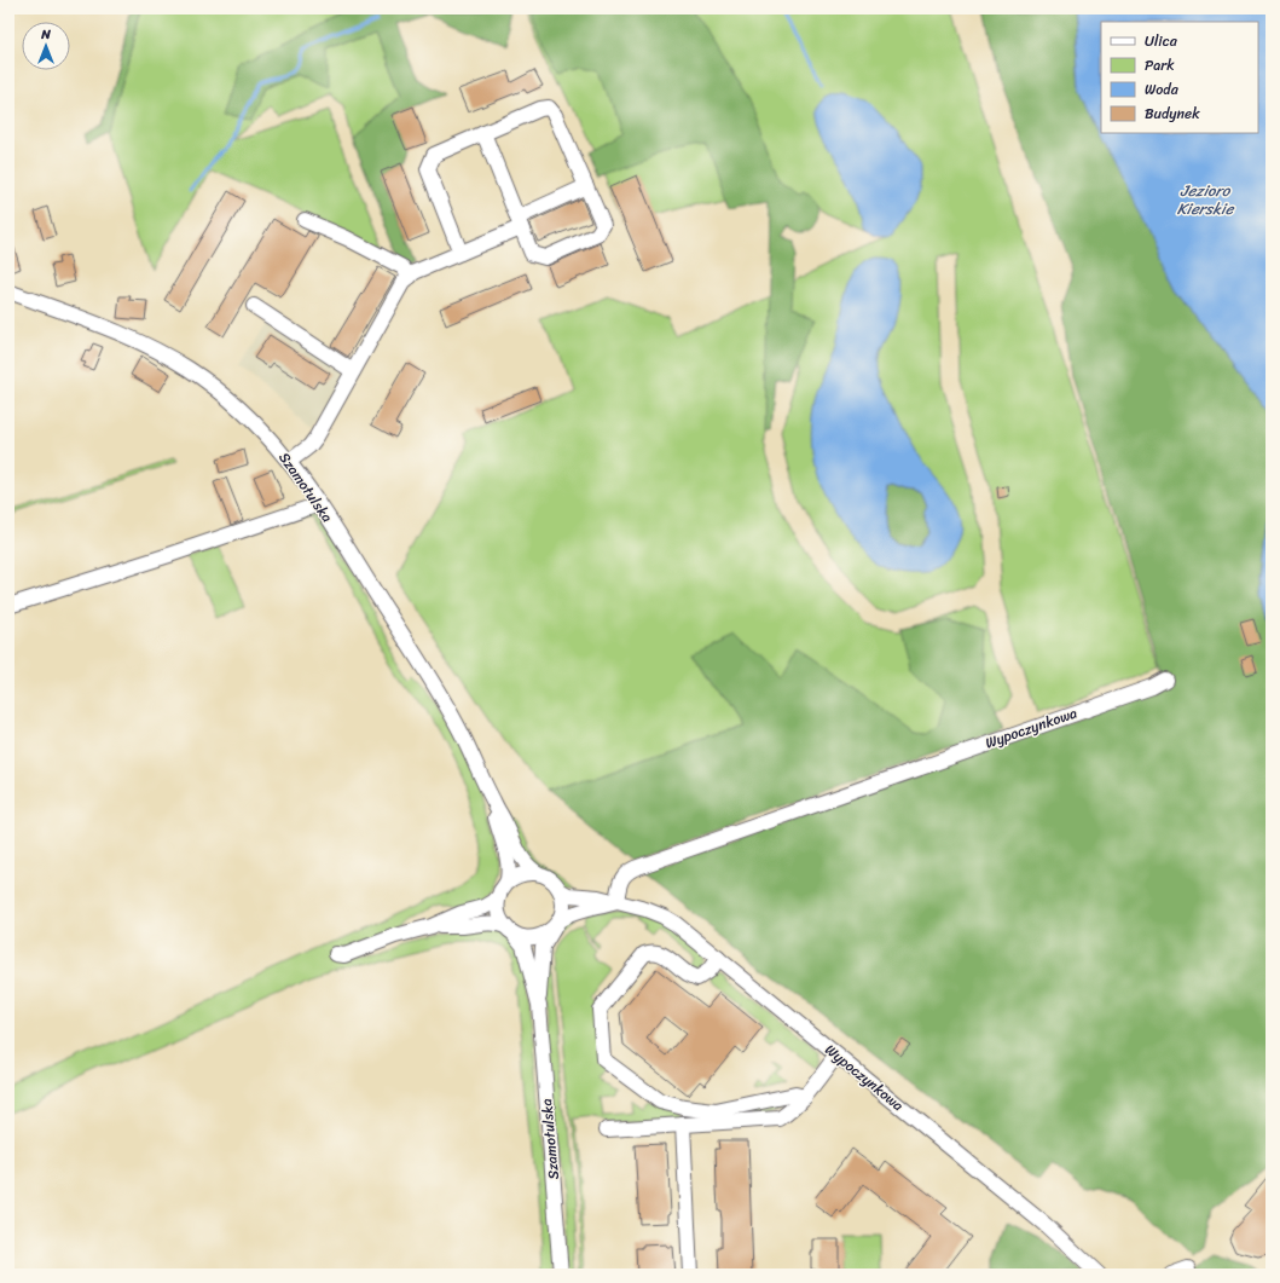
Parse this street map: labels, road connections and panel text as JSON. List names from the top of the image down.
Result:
{
  "streets": {
    "street": ["Szamotulska", "Wypoczynkowa"]
  },
  "crossings": [
    ["Szamotulska", "Wypoczynkowa"]
  ],
  "water": ["Jezioro Kierskie"],
  "legend": [
    "Ulica",
    "Park",
    "Woda",
    "Budynek"
  ],
  "north": "top"
}
